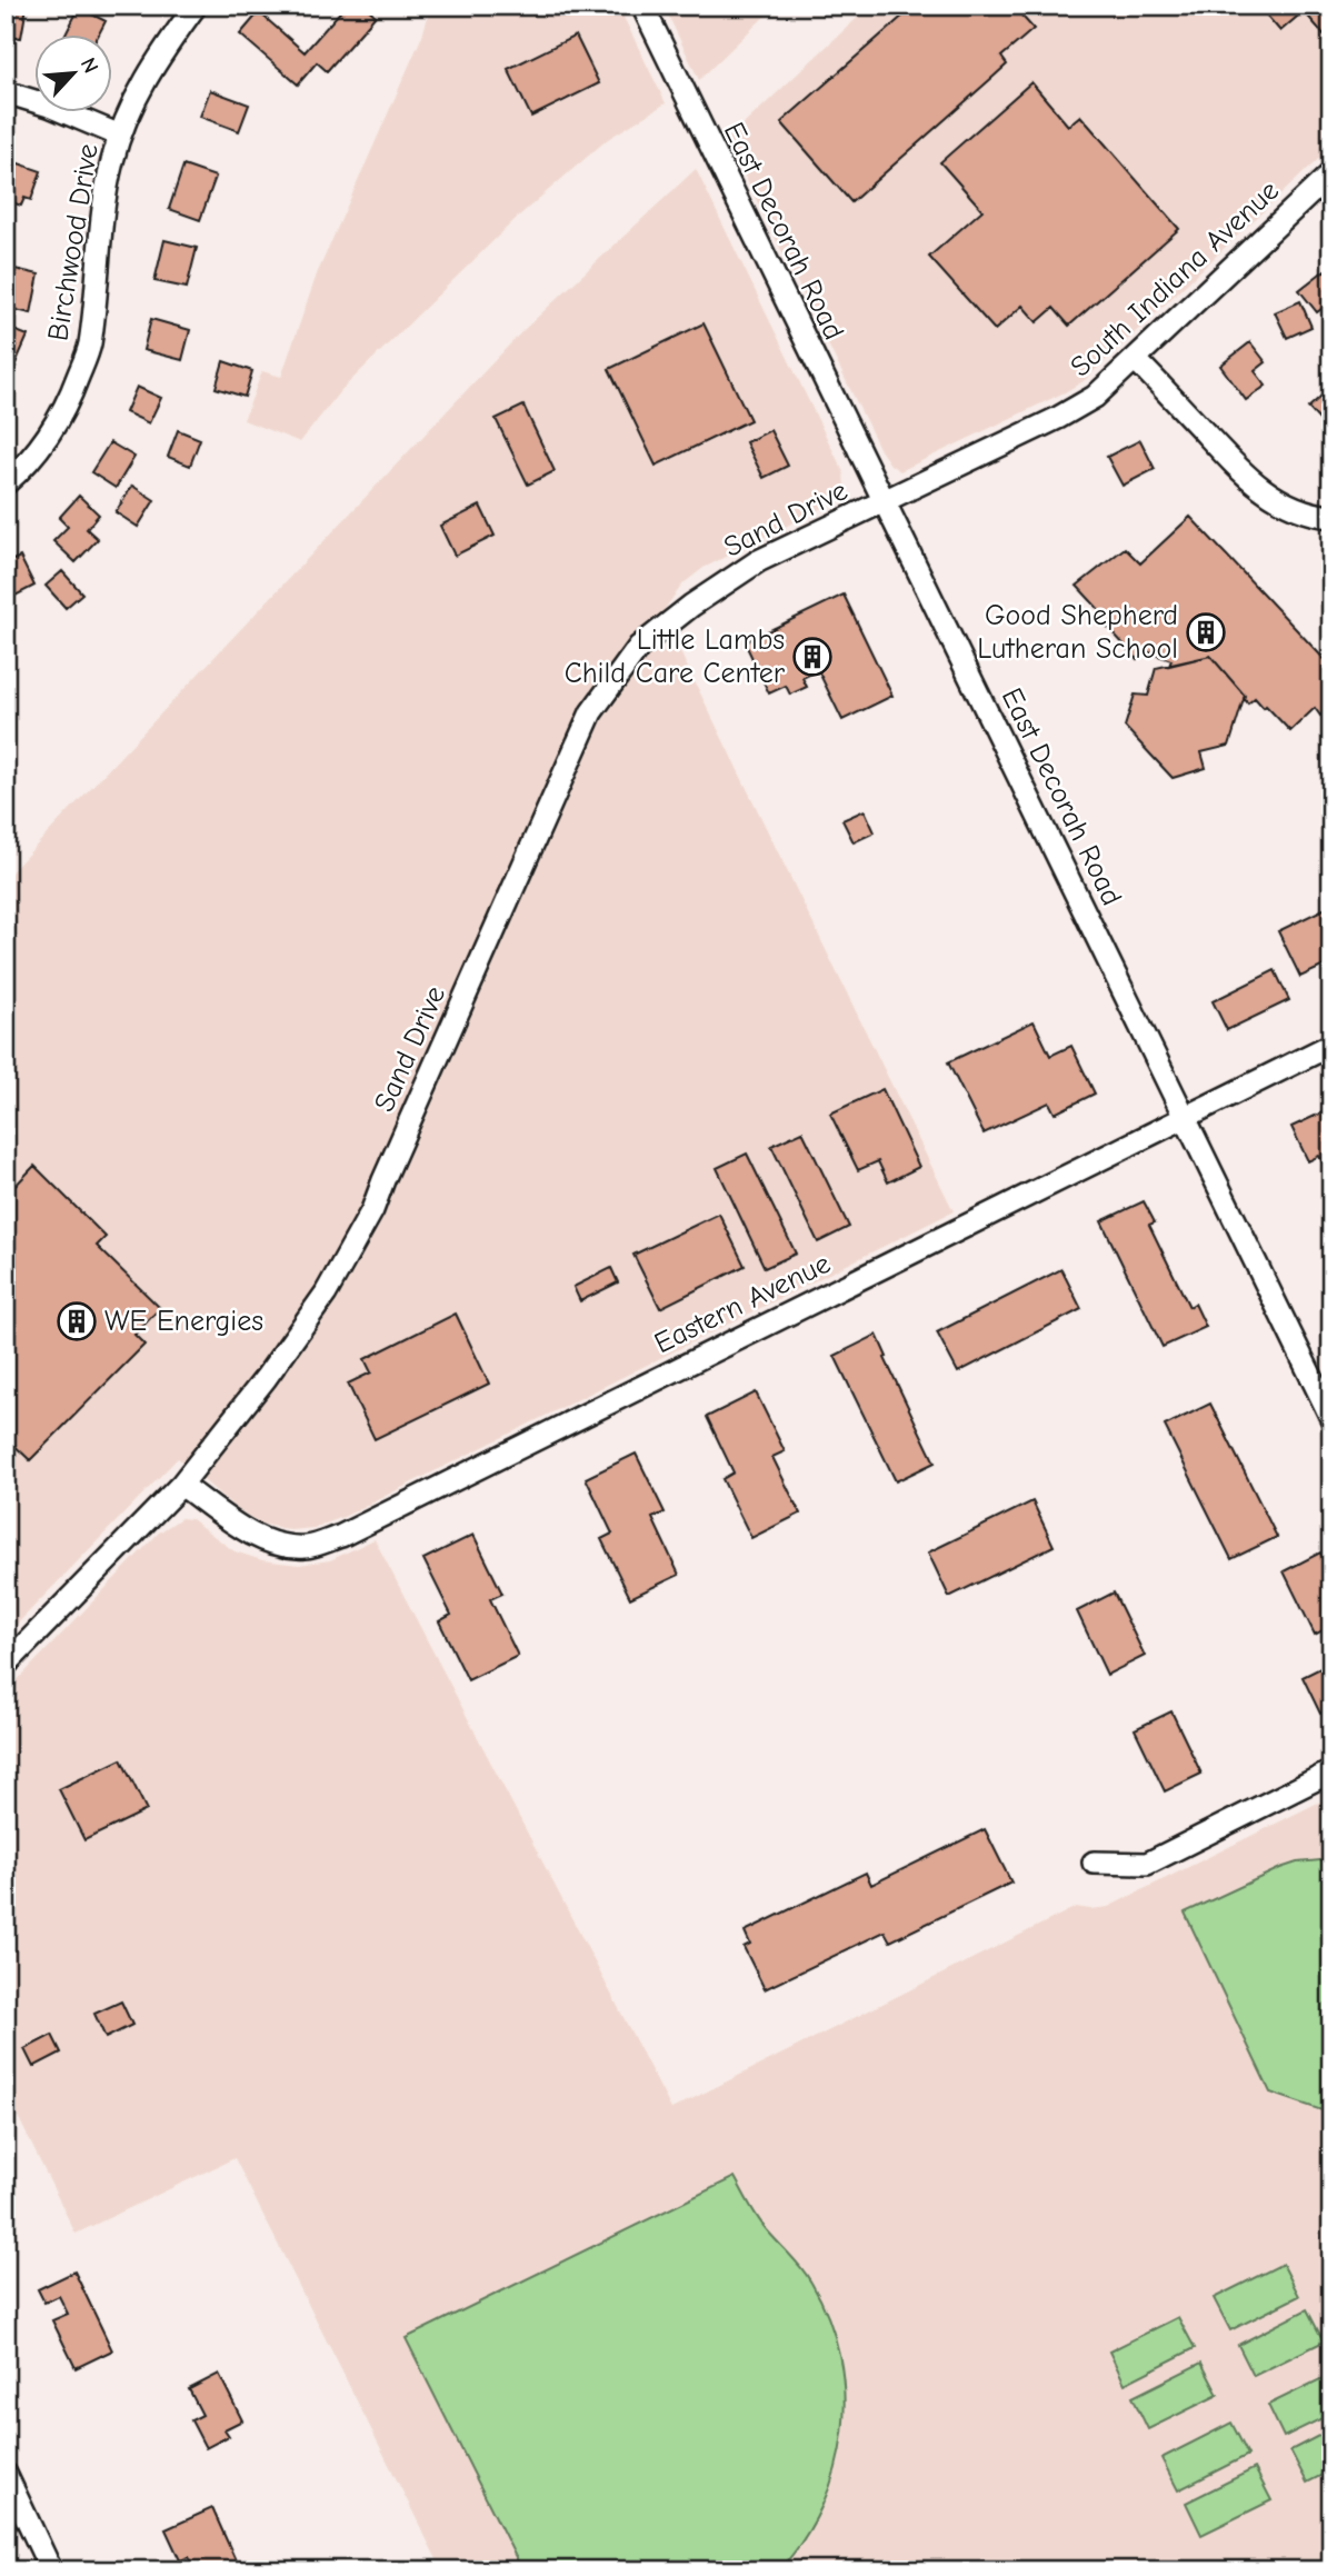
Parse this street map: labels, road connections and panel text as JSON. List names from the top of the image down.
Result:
{
  "streets": {
    "street": [
      "East Decorah Road",
      "Birchwood Drive",
      "South Indiana Avenue",
      "Sand Drive",
      "Eastern Avenue"
    ]
  },
  "crossings": [
    ["East Decorah Road", "South Indiana Avenue"],
    ["East Decorah Road", "Sand Drive"],
    ["East Decorah Road", "Eastern Avenue"],
    ["South Indiana Avenue", "Sand Drive"],
    ["Sand Drive", "Eastern Avenue"]
  ],
  "places": {
    "building": ["Good Shepherd Lutheran School", "Little Lambs Child Care Center", "WE Energies"]
  },
  "north": "top right"
}
